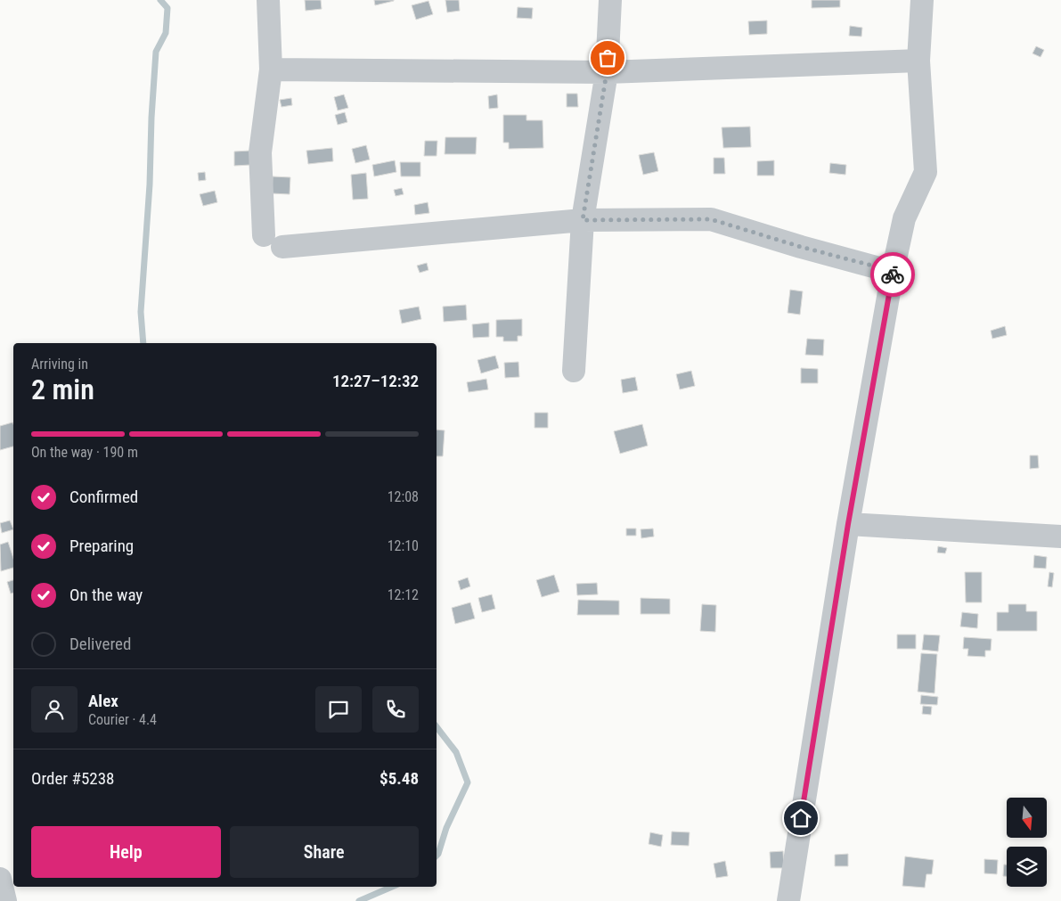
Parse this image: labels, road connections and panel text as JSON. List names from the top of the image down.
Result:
{
  "north": "bottom",
  "page": {
    "heading": ["2 min", "Arriving in", "12:27–12:32"],
    "panel": [
      "Alex",
      "Courier · 4.4",
      "Order #5238",
      "$5.48"
    ],
    "bar": "On the way · 190 m",
    "list": [
      ["Confirmed", "12:08"],
      ["Preparing", "12:10"],
      ["On the way", "12:12"],
      "Delivered"
    ],
    "buttons": ["Help", "Share"]
  }
}
